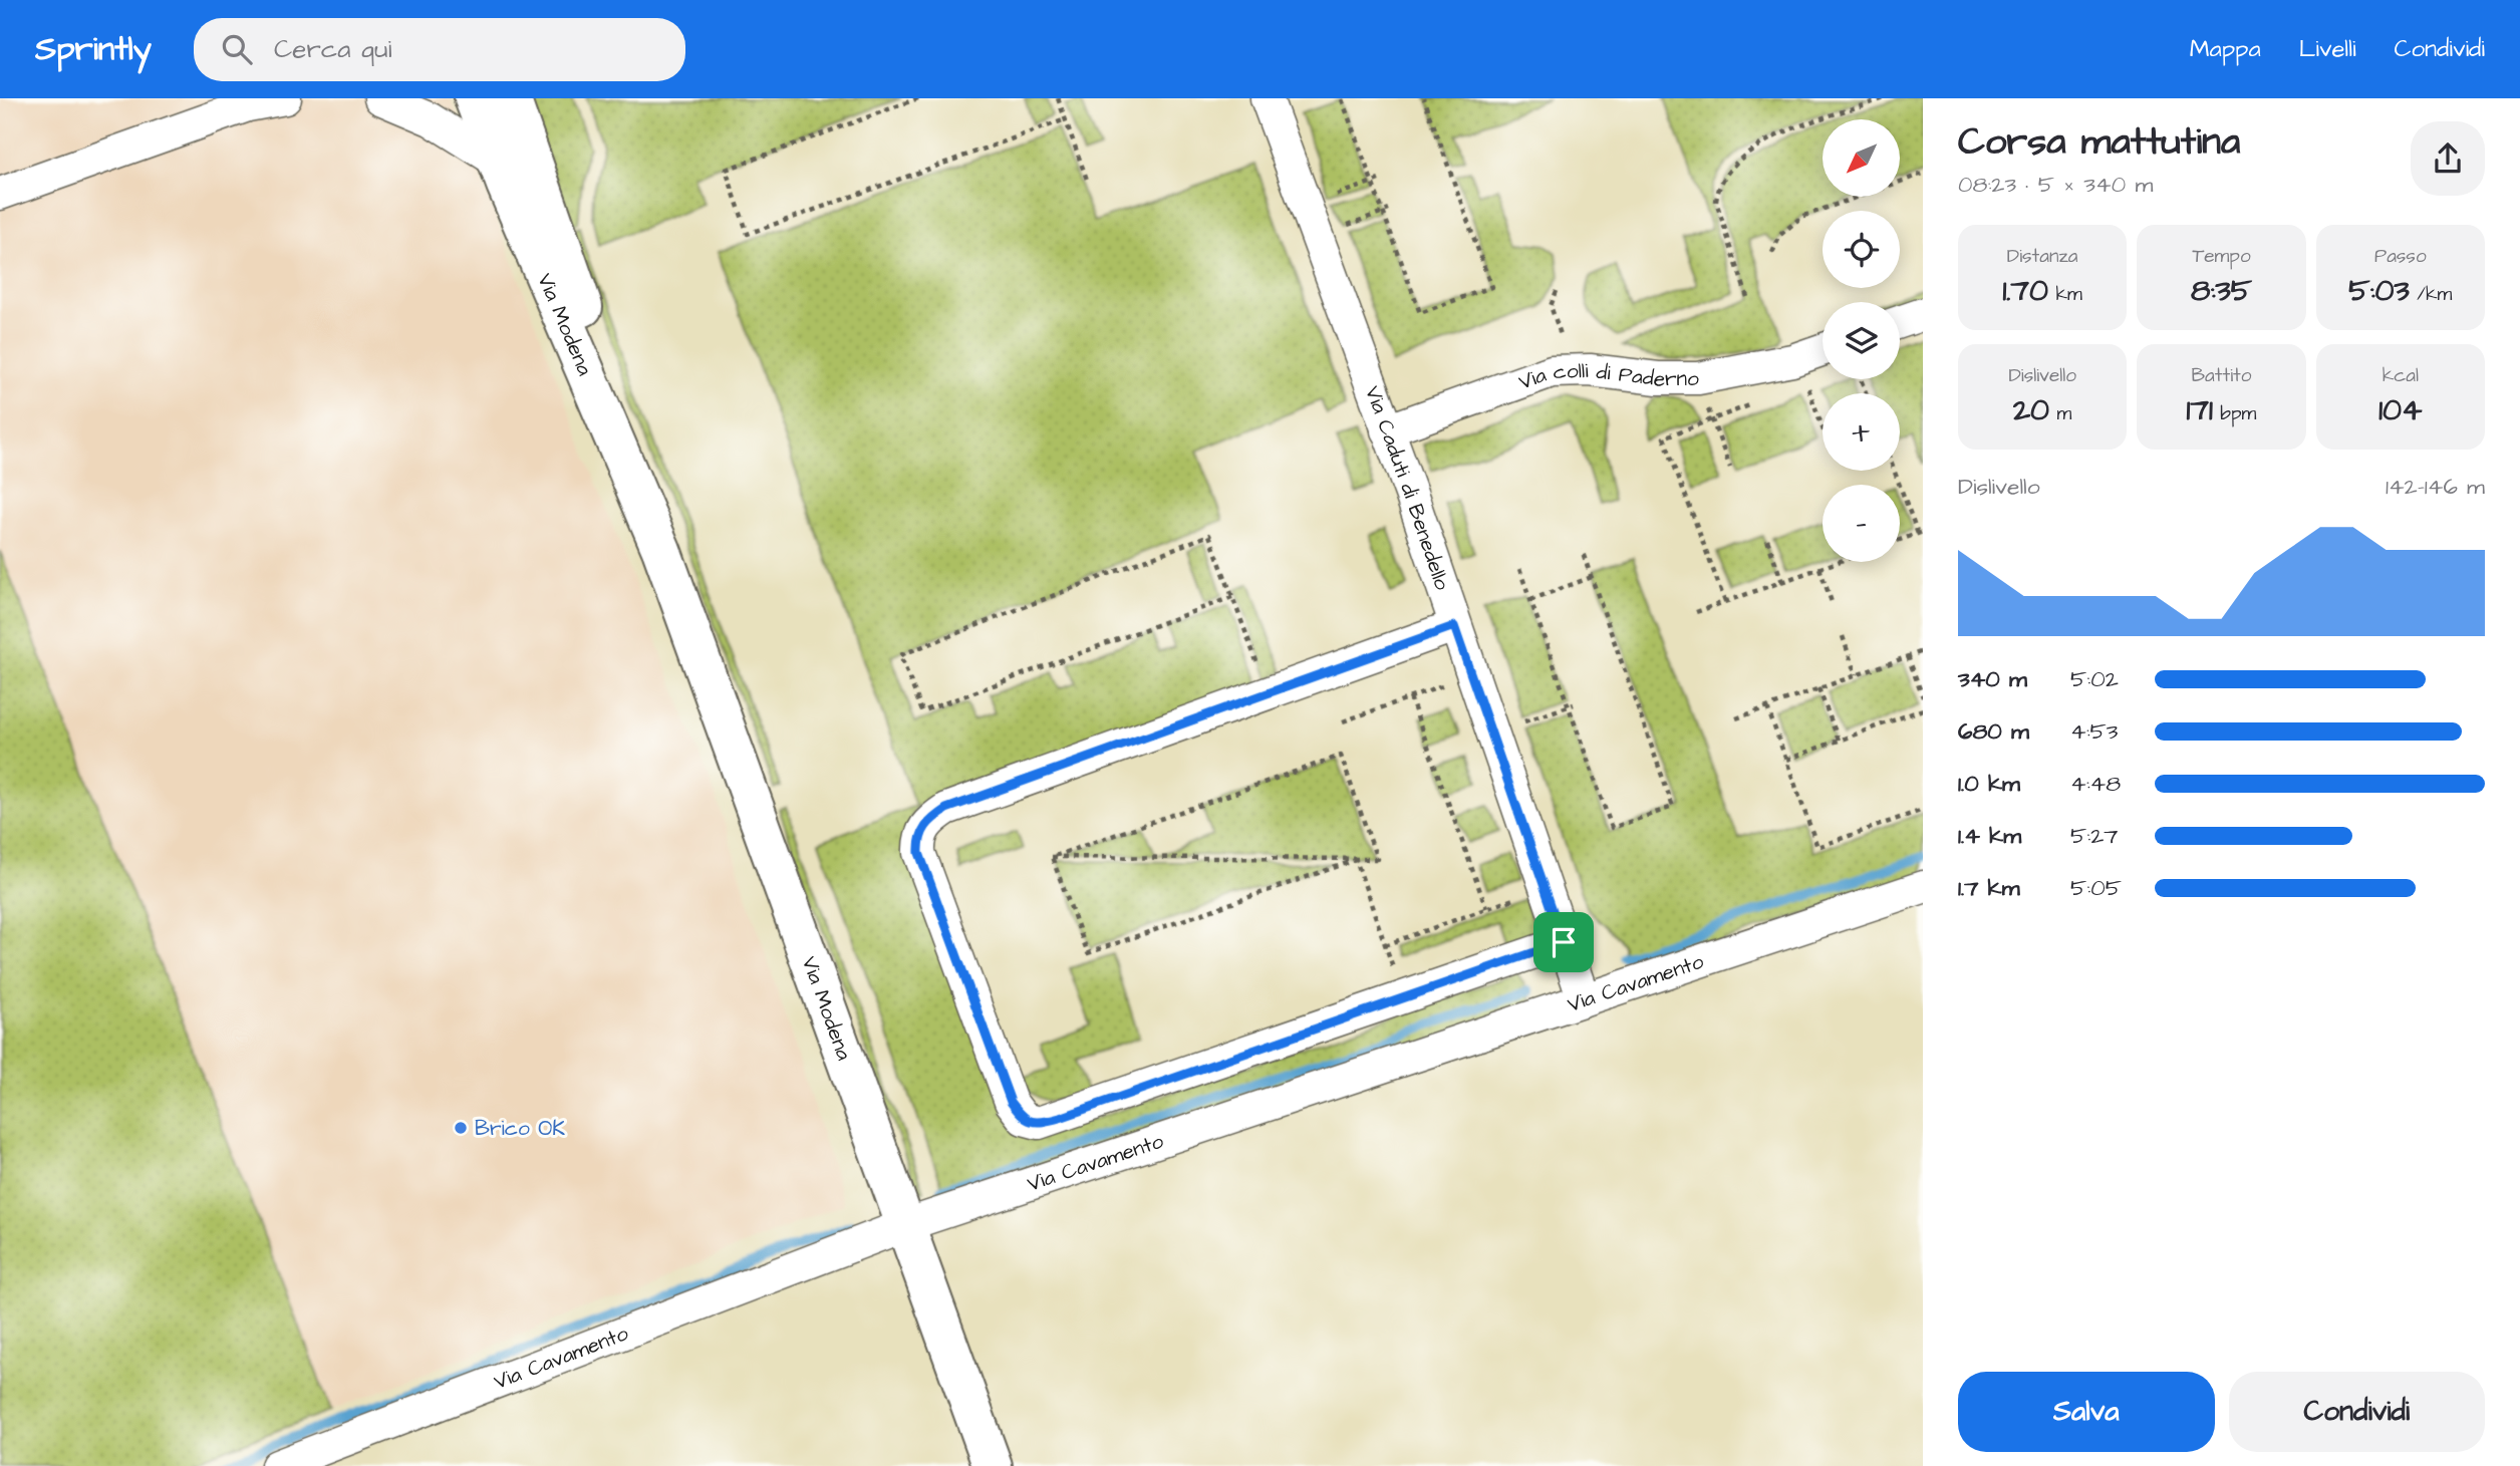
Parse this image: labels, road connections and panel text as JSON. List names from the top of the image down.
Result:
{
  "streets": {
    "main road": ["Via Modena"],
    "street": ["Via colli di Paderno", "Via Caduti di Benedello", "Via Cavamento"]
  },
  "crossings": [
    ["Via Modena", "Via Cavamento"],
    ["Via colli di Paderno", "Via Caduti di Benedello"],
    ["Via Caduti di Benedello", "Via Cavamento"]
  ],
  "places": ["Brico OK"],
  "north": "bottom left",
  "page": {
    "header": "Sprintly",
    "search": "Cerca qui",
    "nav": ["Mappa", "Livelli", "Condividi"],
    "heading": ["Corsa mattutina", "08:23 · 5 × 340 m"],
    "map_buttons": ["+", "−"],
    "stats": [
      ["Distanza", "1.70 km"],
      ["Tempo", "8:35"],
      ["Passo", "5:03 /km"],
      ["Dislivello", "20 m"],
      ["Battito", "171 bpm"],
      ["kcal", "104"]
    ],
    "chart": ["Dislivello", "142–146 m"],
    "list": [
      {
        "name": "340 m",
        "note": "5:02"
      },
      {
        "name": "680 m",
        "note": "4:53"
      },
      {
        "name": "1.0 km",
        "note": "4:48"
      },
      {
        "name": "1.4 km",
        "note": "5:27"
      },
      {
        "name": "1.7 km",
        "note": "5:05"
      }
    ],
    "buttons": ["Salva", "Condividi"]
  }
}
